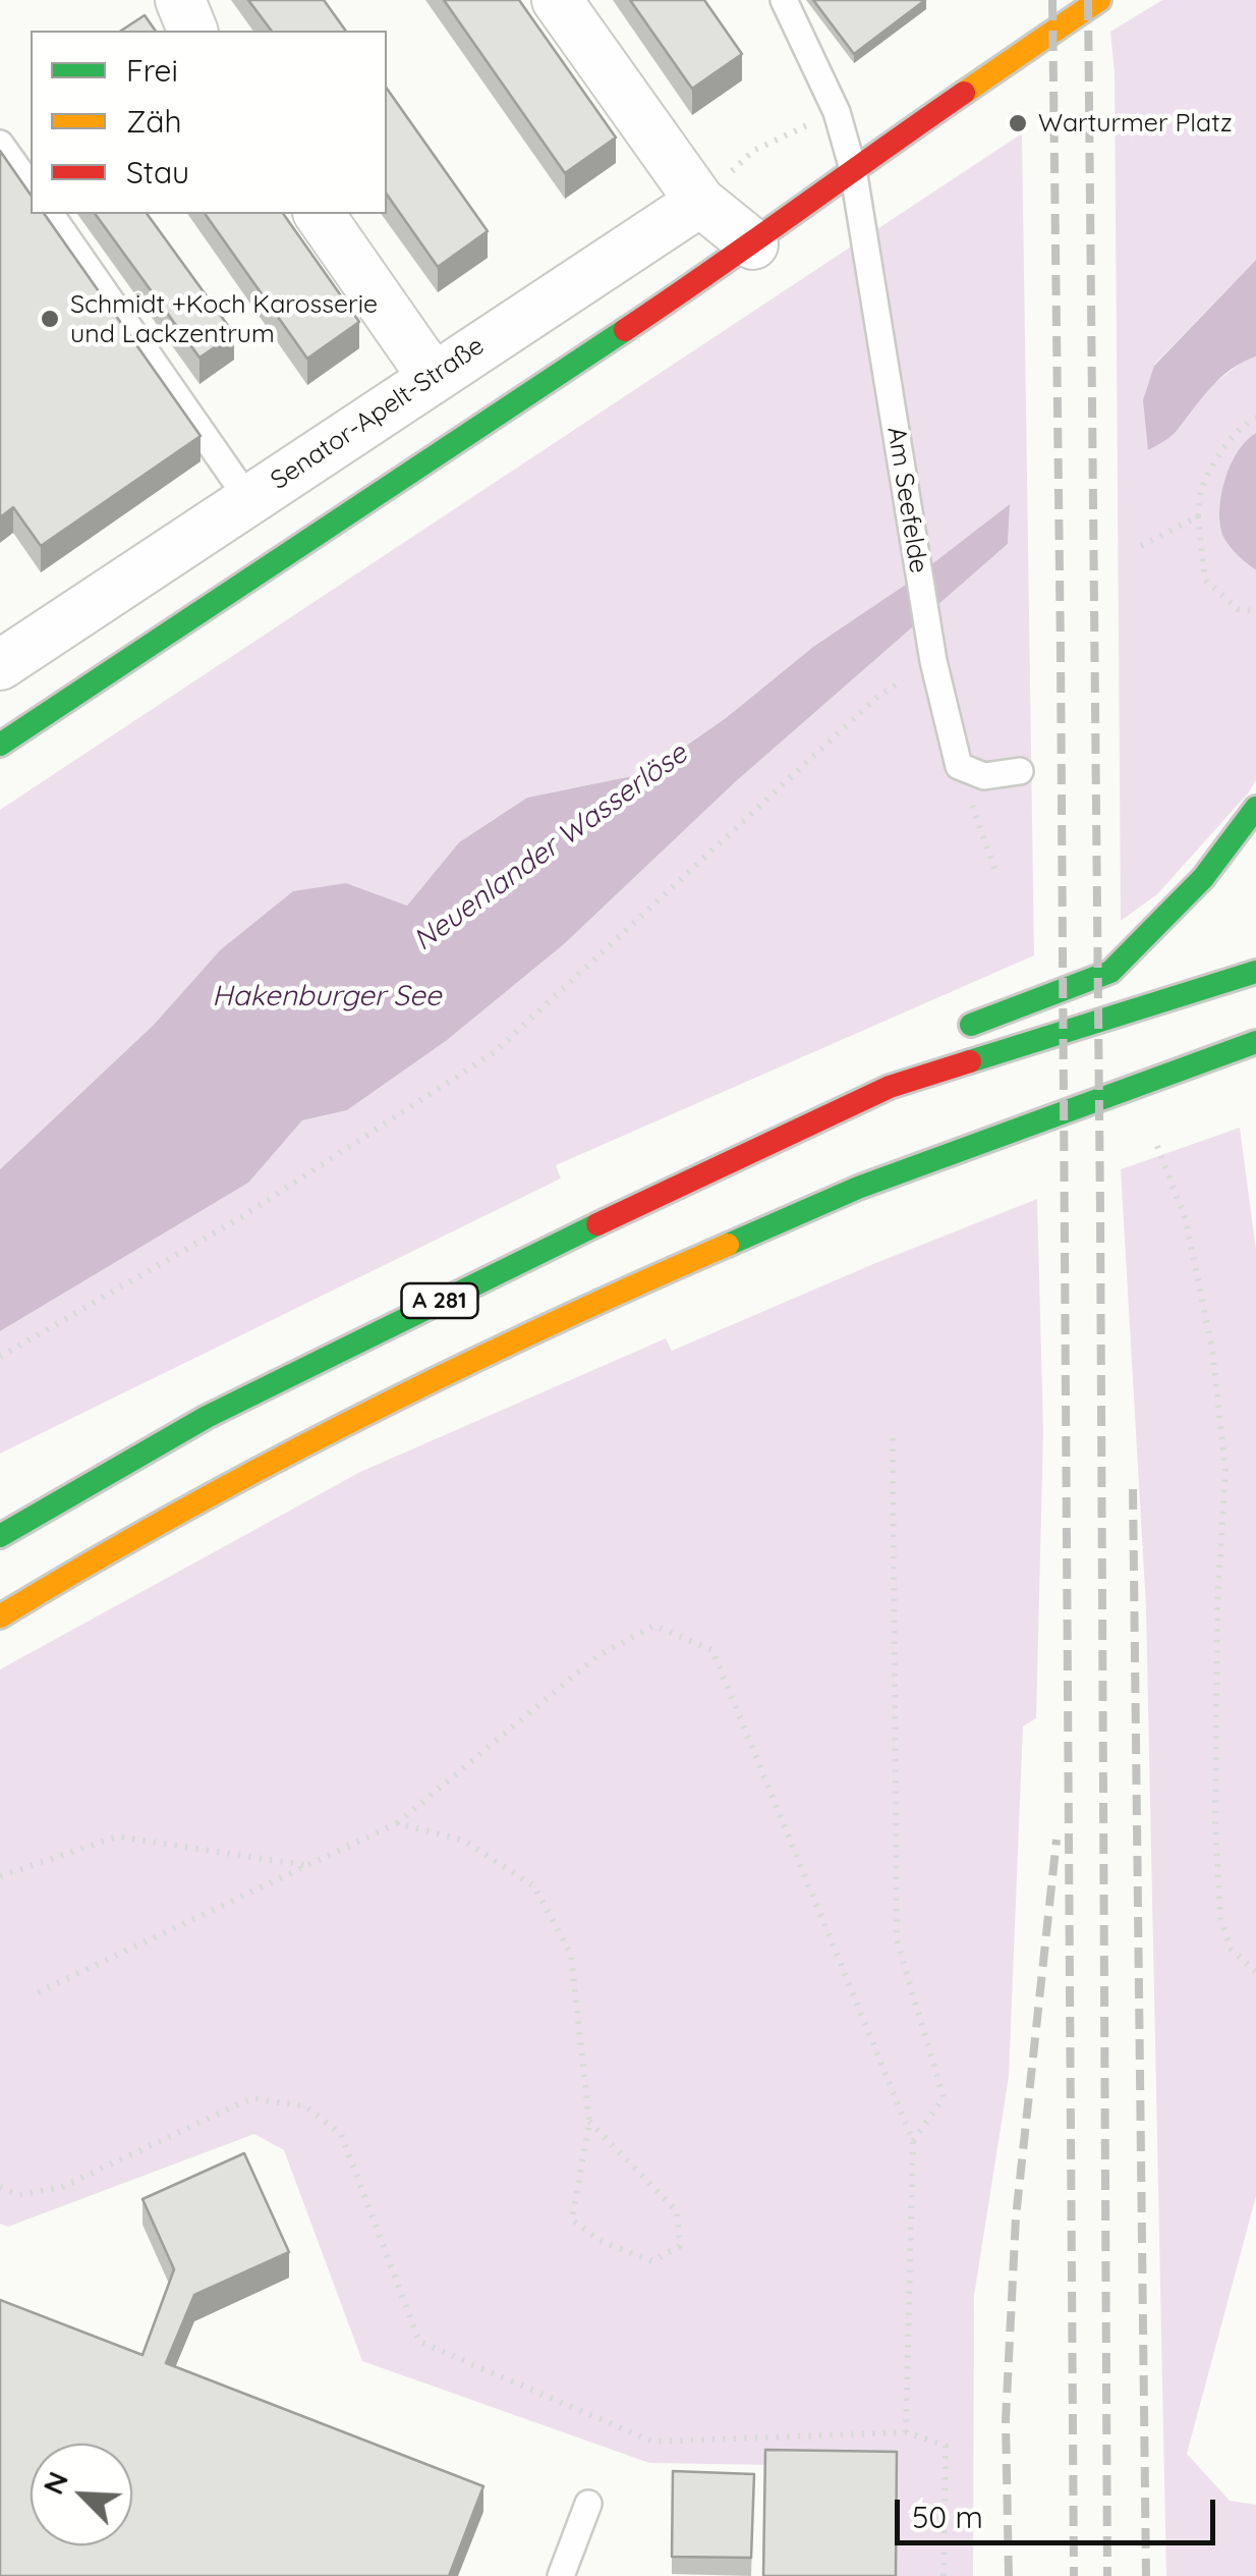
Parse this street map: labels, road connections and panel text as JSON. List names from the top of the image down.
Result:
{
  "streets": {
    "main road": ["A 281"],
    "street": ["Senator-Apelt-Straße"],
    "lane": ["Am Seefelde"]
  },
  "water": ["Neuenlander Wasserlöse", "Hakenburger See"],
  "places": ["Warturmer Platz", "Schmidt +Koch Karosserie und Lackzentrum"],
  "legend": ["Frei", "Zäh", "Stau"],
  "scale_bar": "50 m",
  "north": "top left"
}
